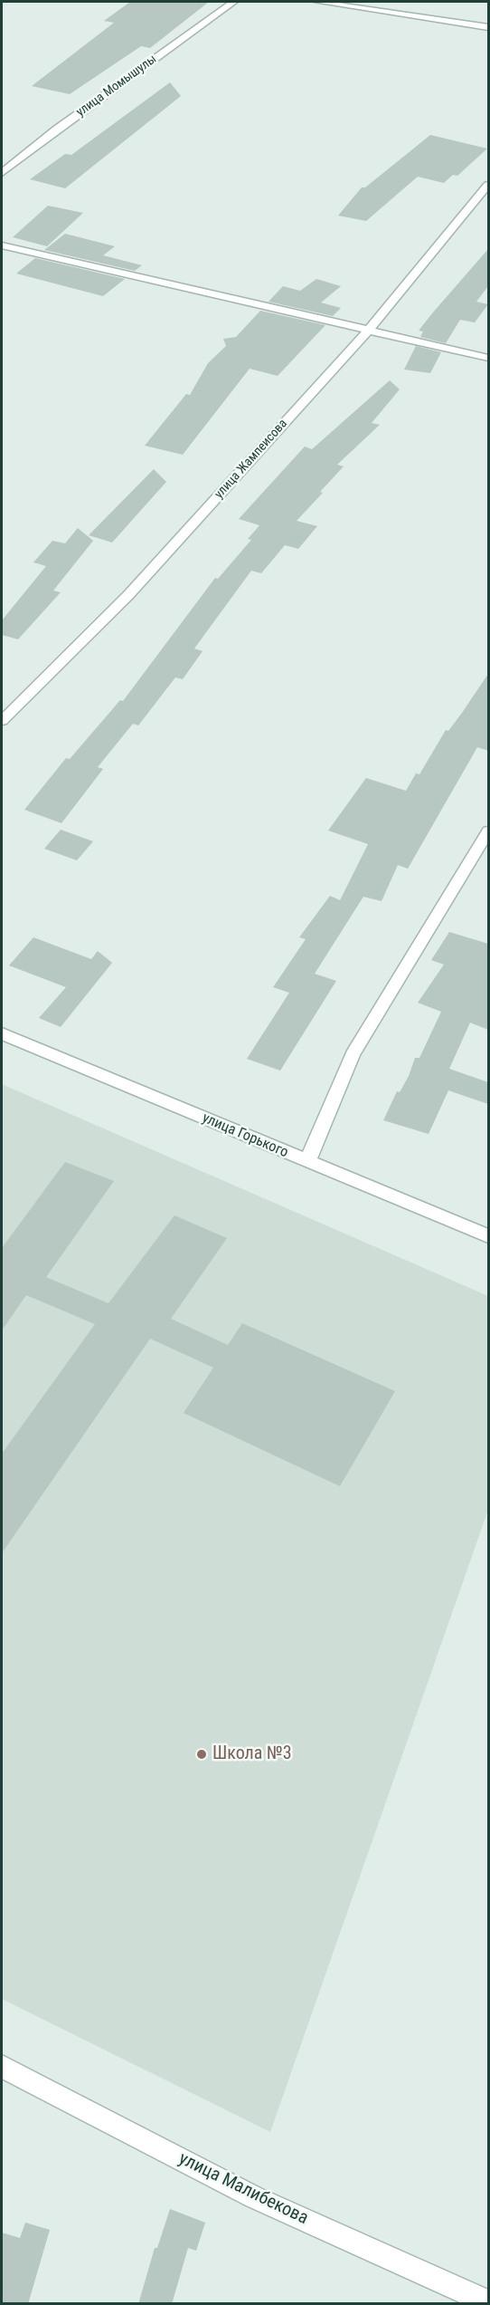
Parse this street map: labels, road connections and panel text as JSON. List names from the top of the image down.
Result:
{
  "streets": {
    "street": [
      "улица Момышулы",
      "улица Жампеисова",
      "улица Горького",
      "улица Малибекова"
    ]
  },
  "places": ["Школа №3"]
}
